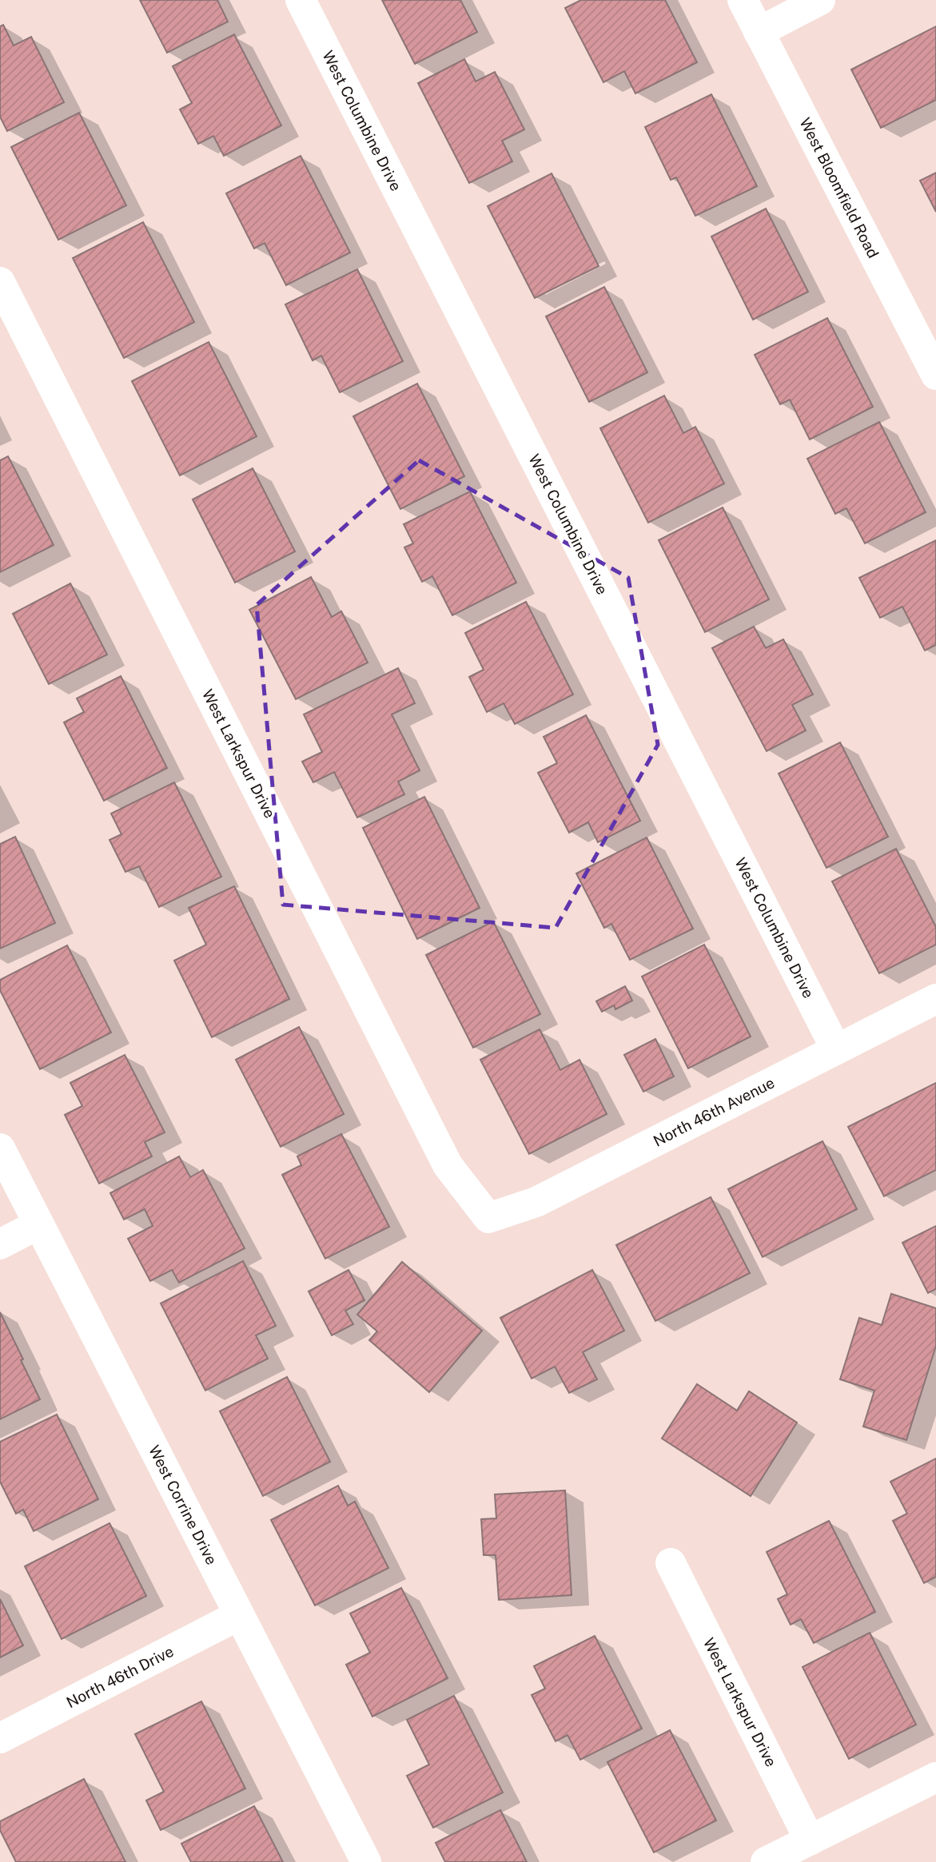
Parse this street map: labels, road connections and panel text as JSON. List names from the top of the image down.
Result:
{
  "streets": {
    "street": [
      "West Columbine Drive",
      "West Bloomfield Road",
      "West Larkspur Drive",
      "North 46th Avenue",
      "West Corrine Drive",
      "North 46th Drive"
    ]
  },
  "crossings": [
    ["West Columbine Drive", "North 46th Avenue"],
    ["West Larkspur Drive", "North 46th Avenue"],
    ["West Corrine Drive", "North 46th Drive"]
  ]
}
